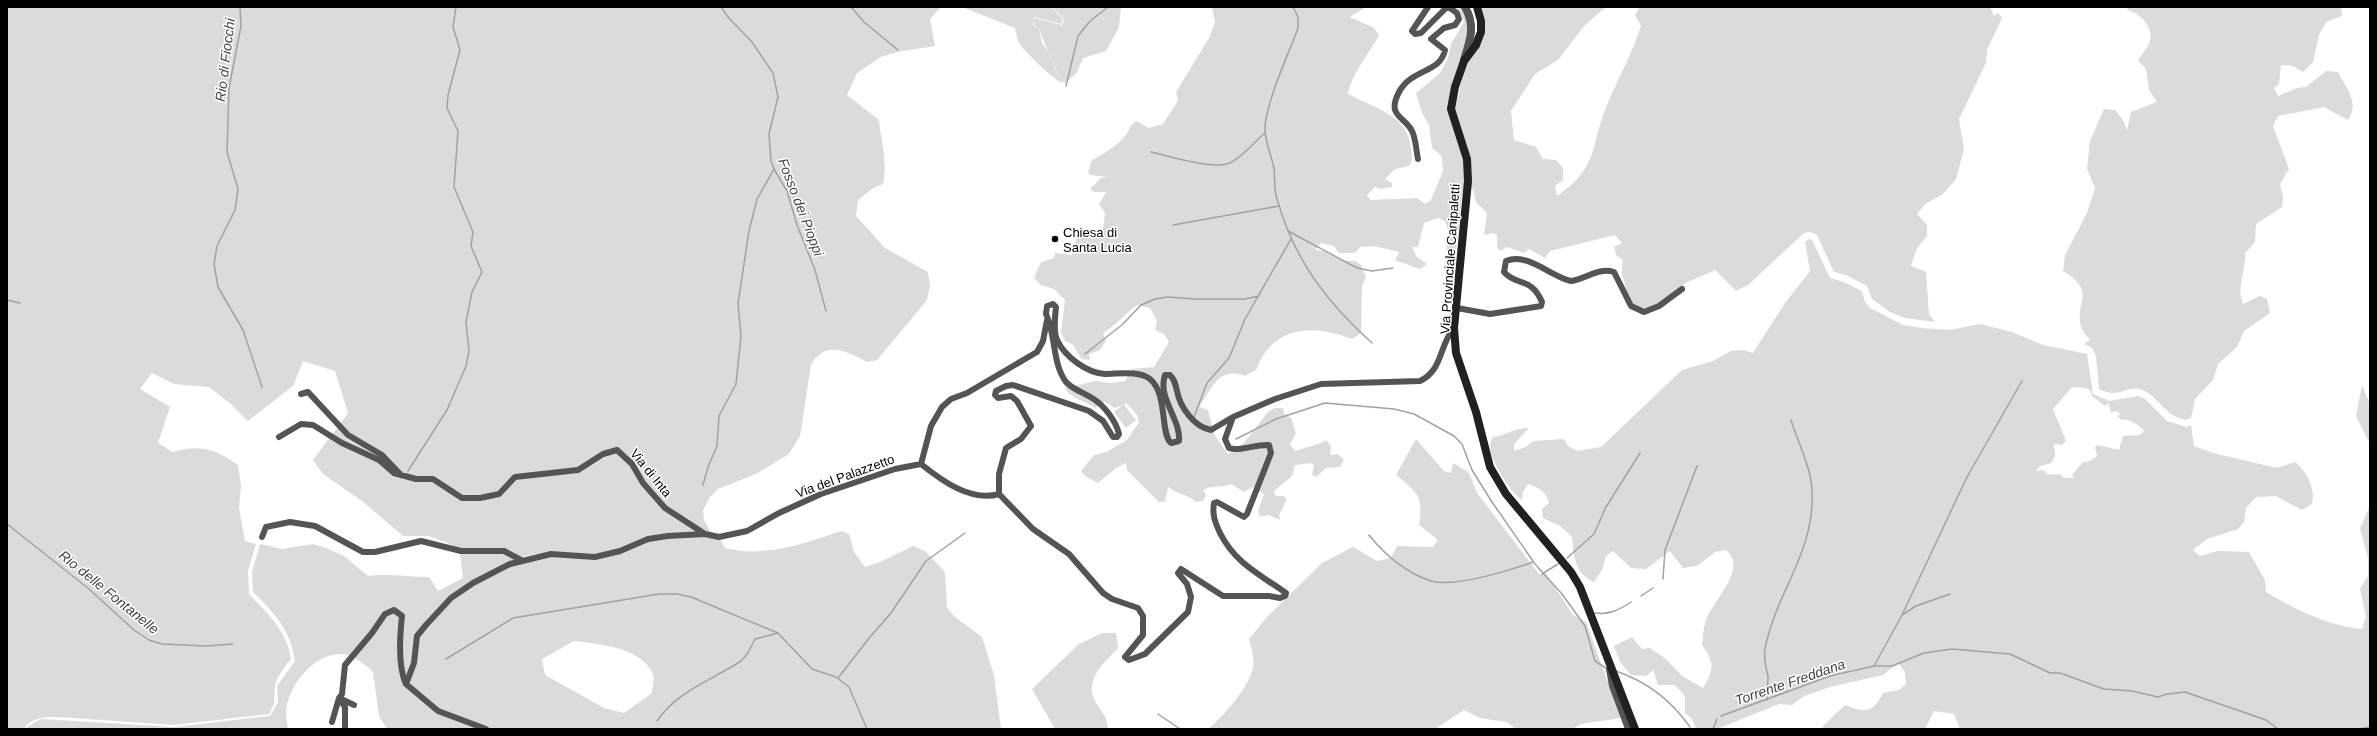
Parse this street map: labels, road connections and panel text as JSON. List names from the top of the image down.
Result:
{
  "streets": {
    "main road": ["Via Provinciale Canipaletti"],
    "street": ["Via di Inta", "Via del Palazzetto"]
  },
  "crossings": [
    ["Via di Inta", "Via del Palazzetto"]
  ],
  "water": [
    "Rio di Fiocchi",
    "Fosso dei Pioppi",
    "Rio delle Fontanelle",
    "Torrente Freddana"
  ],
  "places": ["Chiesa di Santa Lucia"]
}
